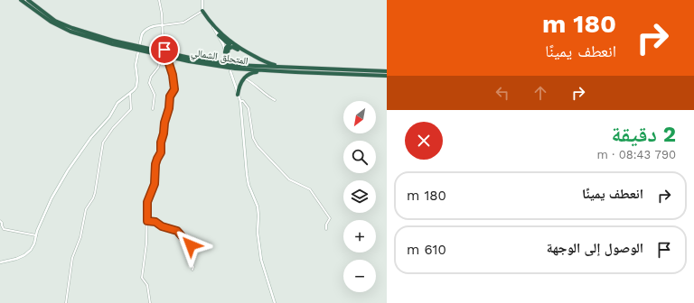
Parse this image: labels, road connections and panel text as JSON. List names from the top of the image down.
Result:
{
  "streets": {
    "highway": ["المتحلق الشمالي"]
  },
  "north": "bottom left",
  "page": {
    "turn": ["180 m", "انعطف يمينًا"],
    "map_buttons": ["+", "−"],
    "heading": ["2 دقيقة", "790 m · 08:43"],
    "list": [
      {
        "name": "انعطف يمينًا",
        "value": "180 m"
      },
      {
        "name": "الوصول إلى الوجهة",
        "value": "610 m"
      }
    ]
  }
}
